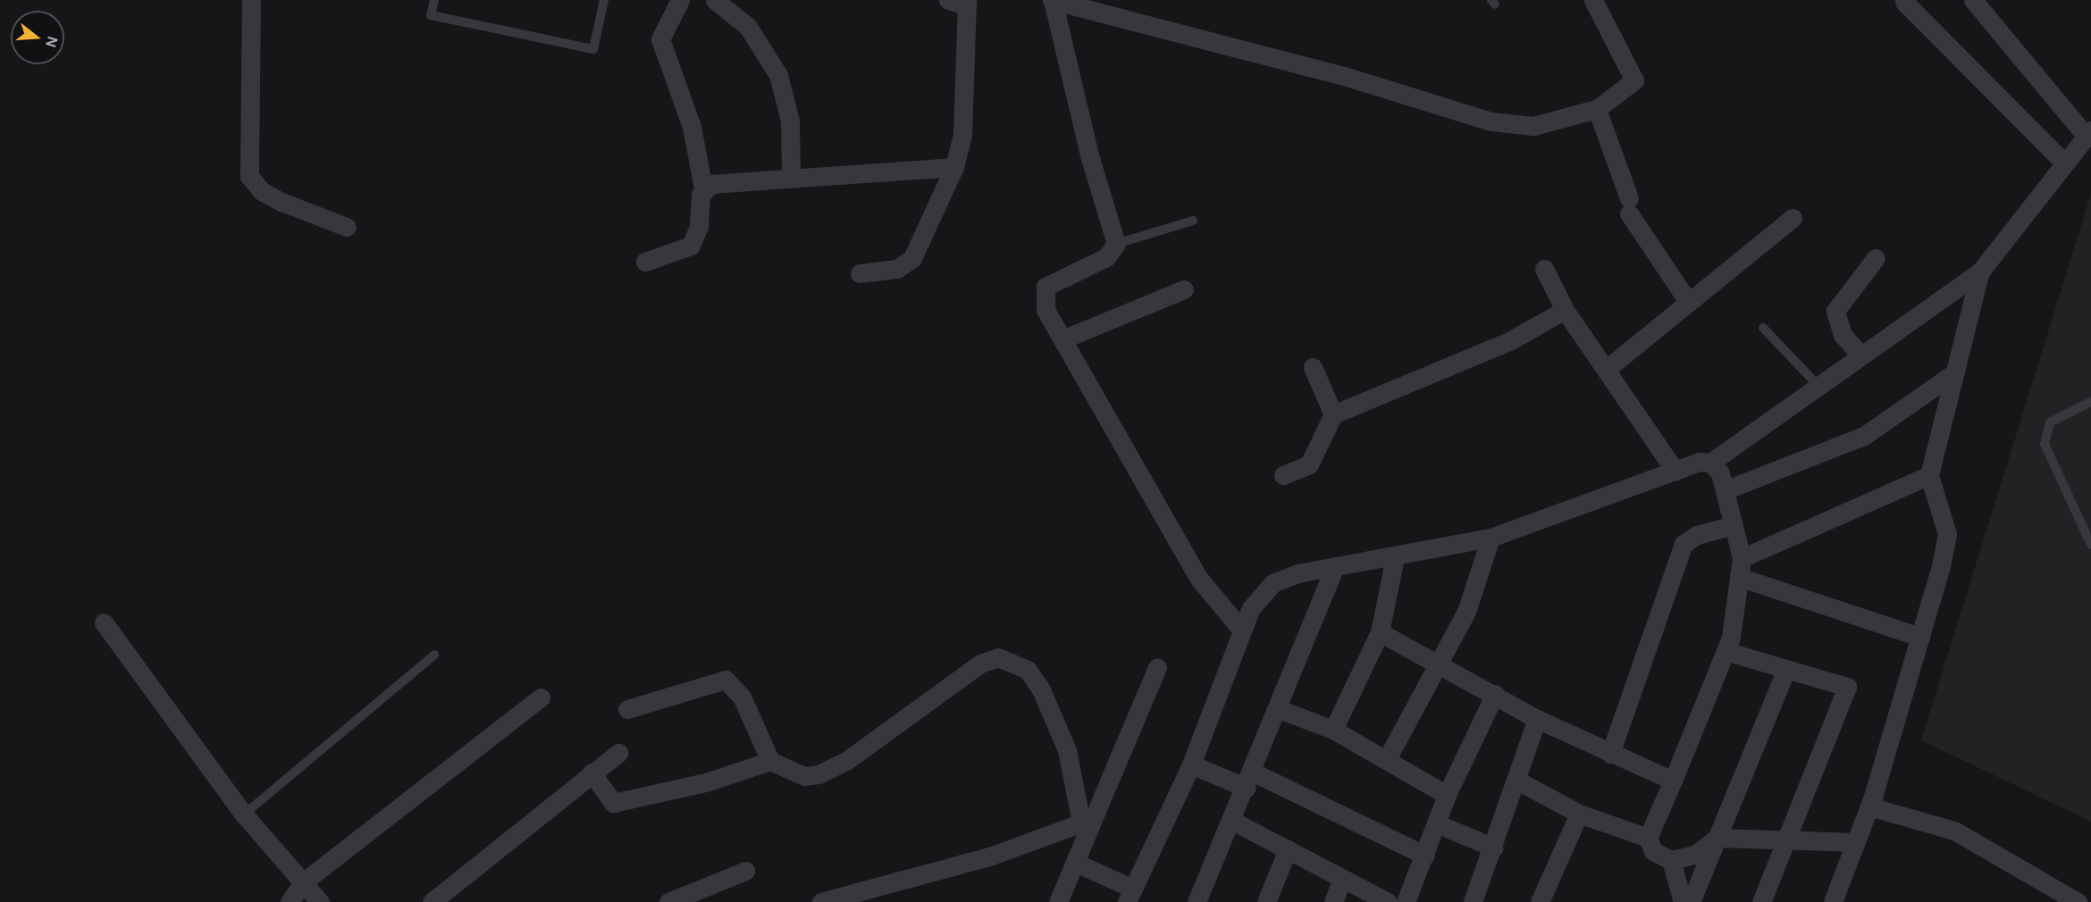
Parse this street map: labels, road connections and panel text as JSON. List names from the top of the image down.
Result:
{
  "north": "right"
}
